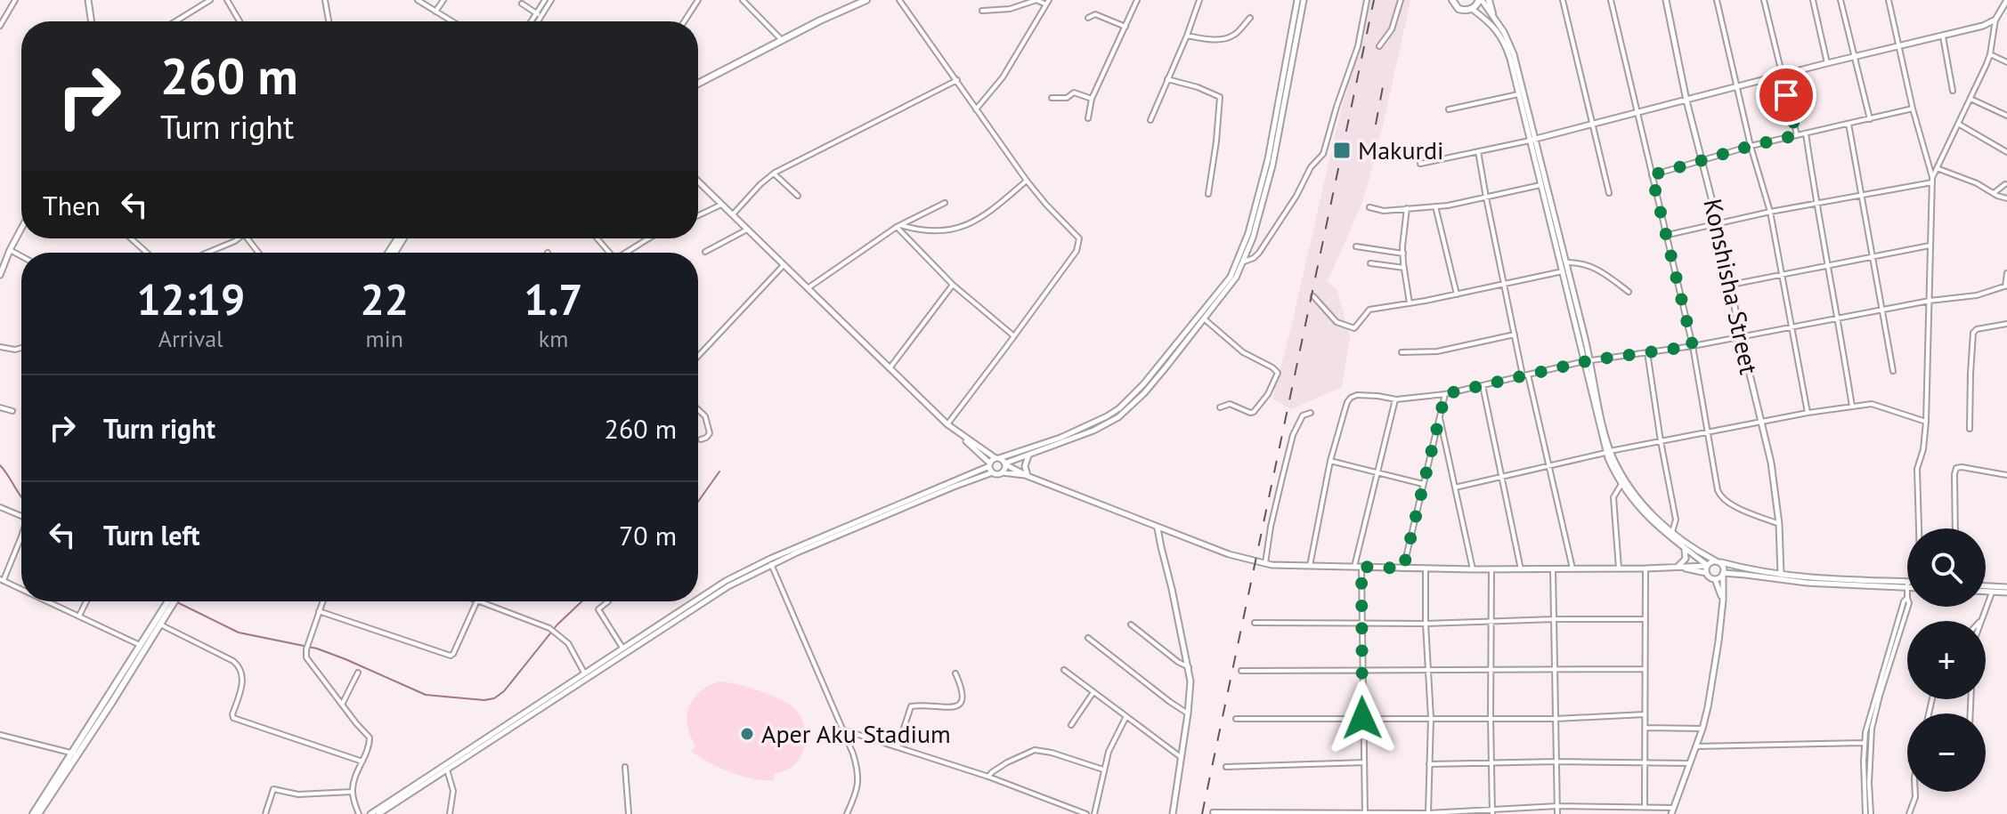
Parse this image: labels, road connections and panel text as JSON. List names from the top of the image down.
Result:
{
  "streets": {
    "street": ["Konshisha Street"]
  },
  "places": {
    "transit": ["Makurdi"],
    "other": ["Aper Aku Stadium"]
  },
  "page": {
    "turn": ["260 m", "Turn right"],
    "then": "Then",
    "eta": [
      "12:19",
      "Arrival",
      "22",
      "min",
      "1.7",
      "km"
    ],
    "list": [
      {
        "name": "Turn right",
        "value": "260 m"
      },
      {
        "name": "Turn left",
        "value": "70 m"
      }
    ],
    "map_buttons": ["+", "−"]
  }
}
